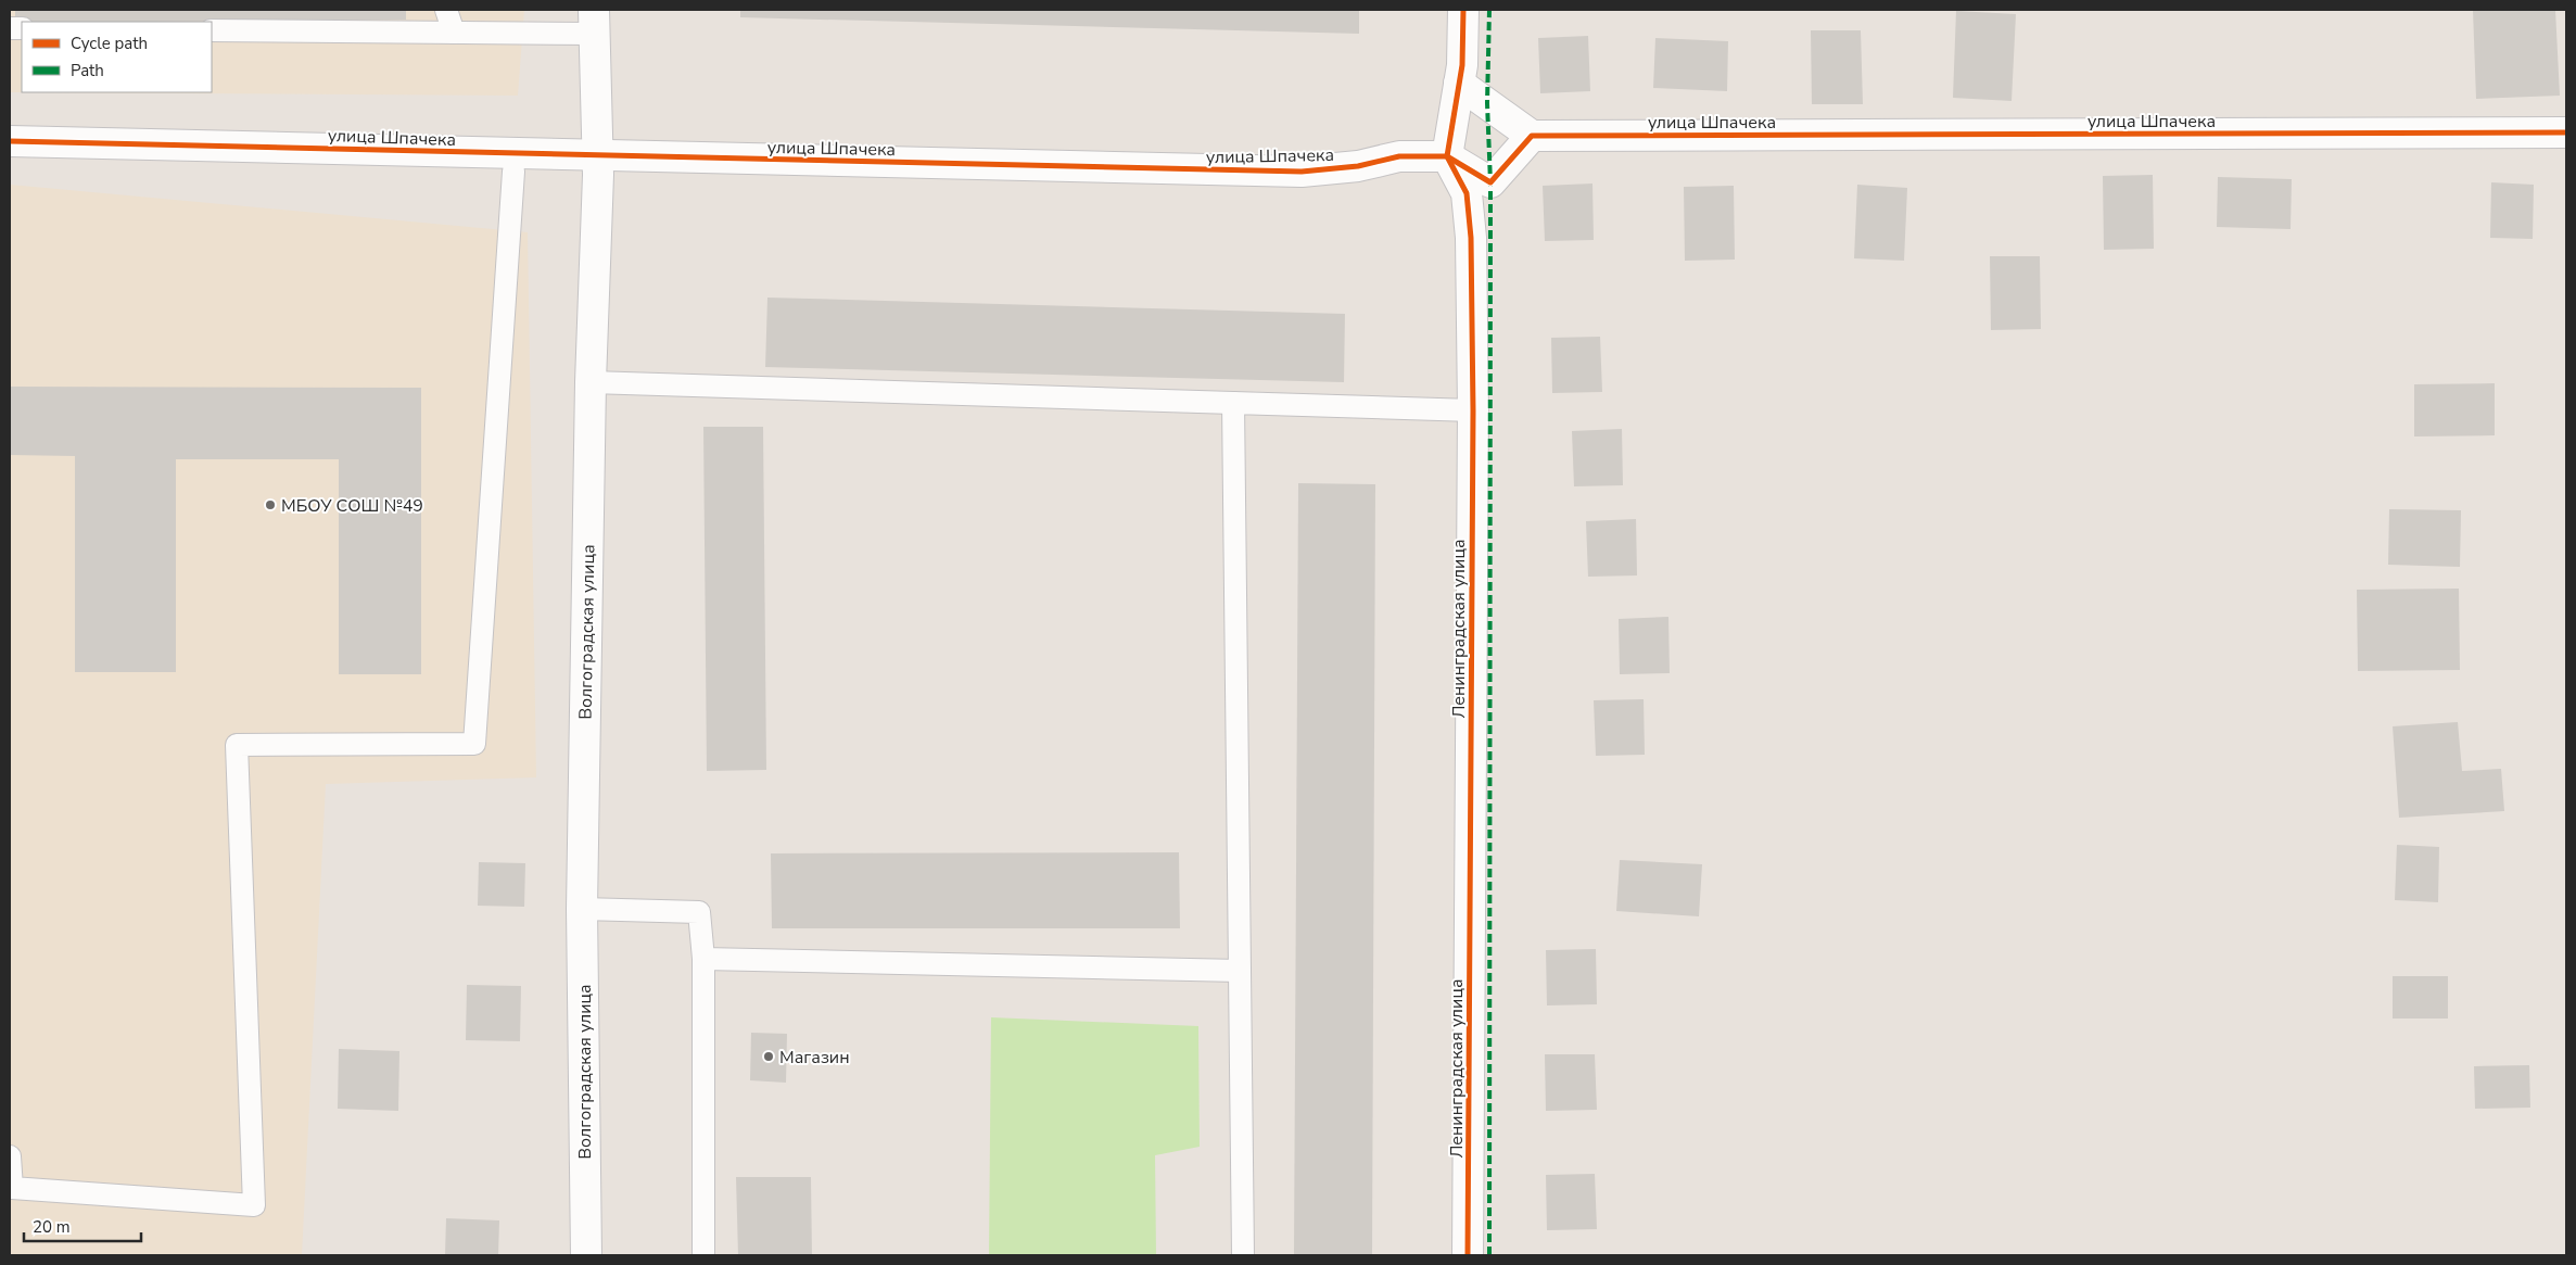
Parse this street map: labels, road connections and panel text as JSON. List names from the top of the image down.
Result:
{
  "streets": {
    "street": ["улица Шпачека", "Ленинградская улица", "Волгоградская улица"]
  },
  "crossings": [
    ["улица Шпачека", "Ленинградская улица"],
    ["улица Шпачека", "Волгоградская улица"]
  ],
  "places": ["МБОУ СОШ №49", "Магазин"],
  "legend": ["Cycle path", "Path"],
  "scale_bar": "20 m"
}
